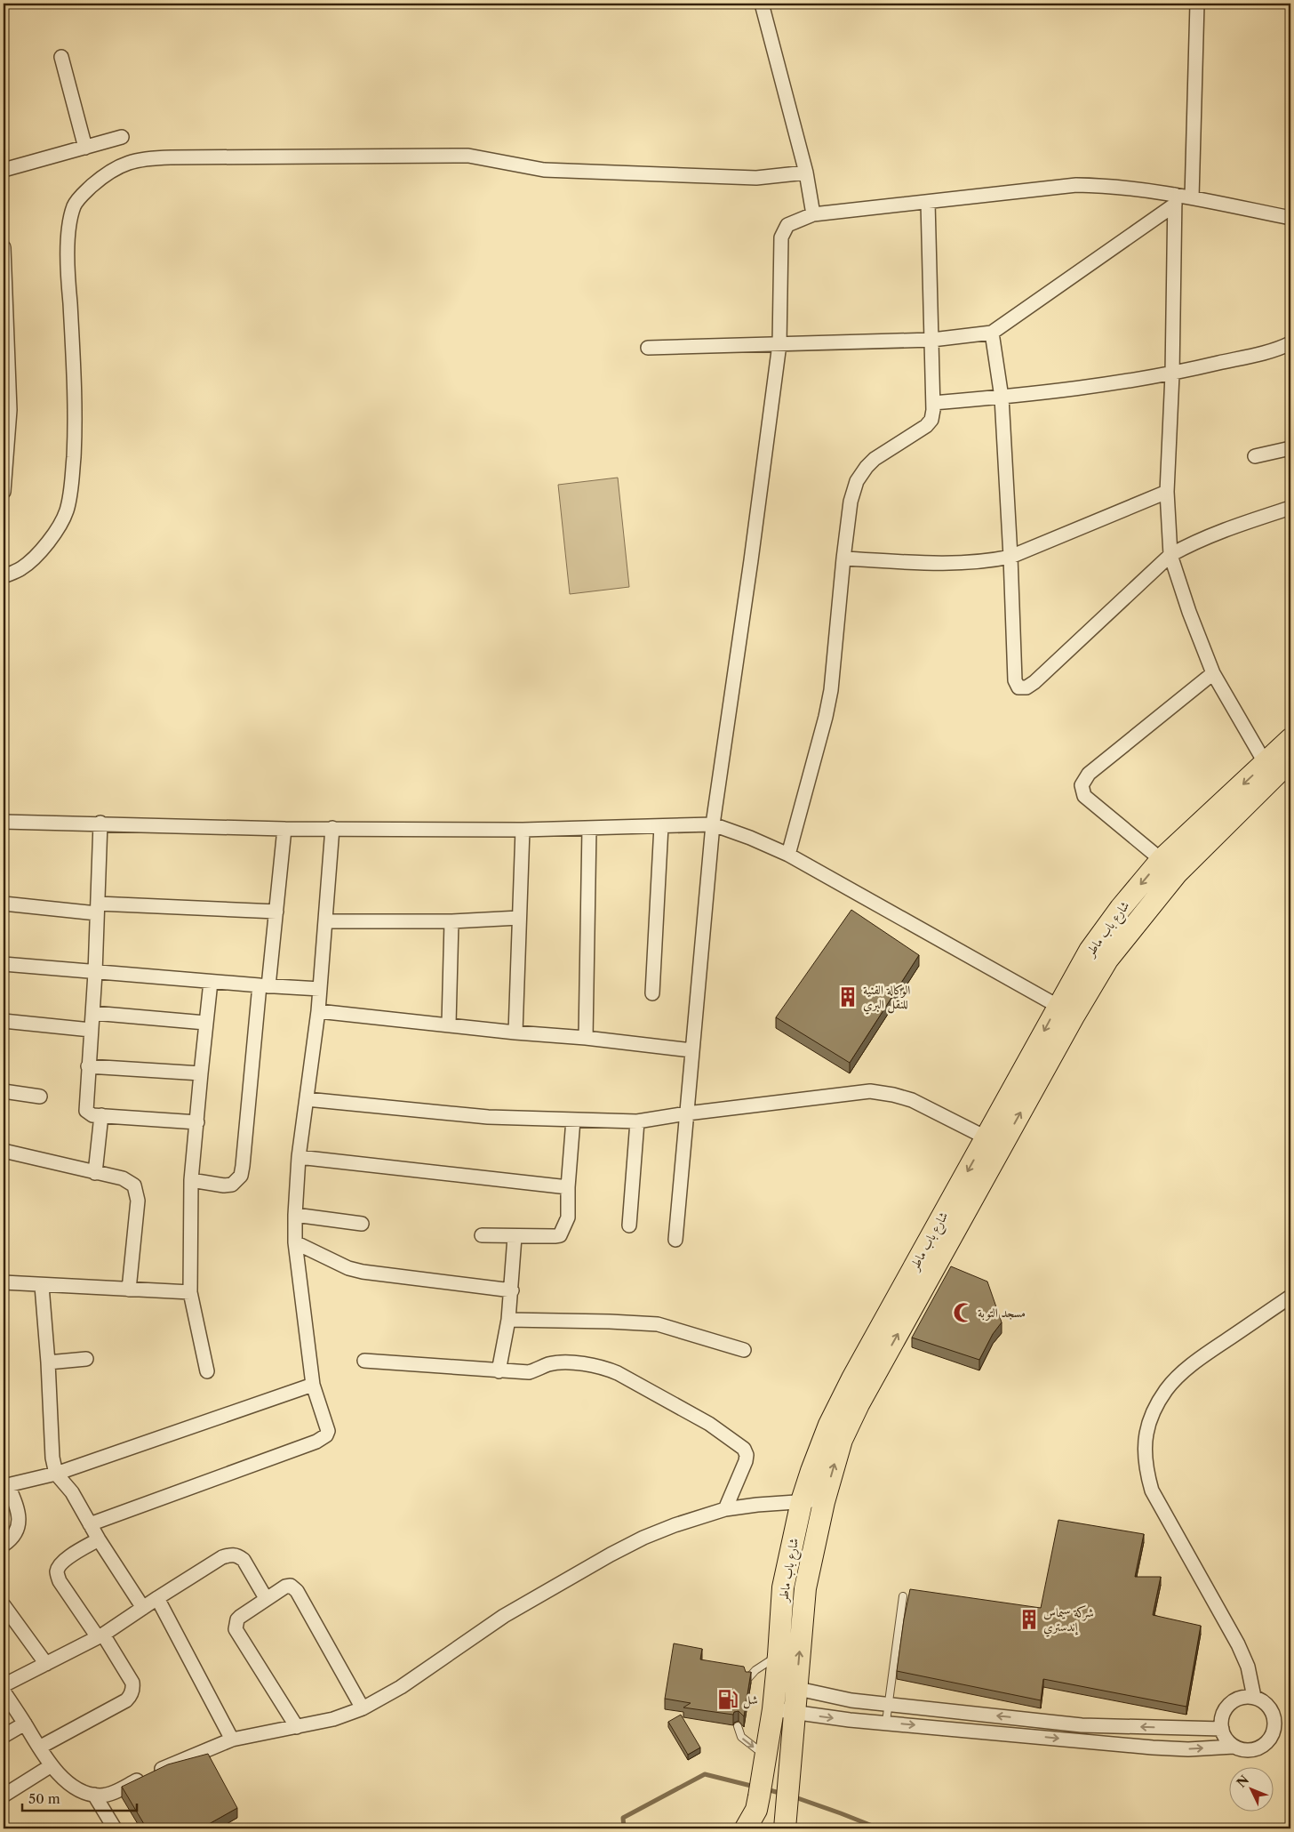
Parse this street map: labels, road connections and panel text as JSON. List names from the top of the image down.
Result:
{
  "streets": {
    "main road": ["شارع باب ماطر"]
  },
  "places": {
    "building": ["الوكالة الفنية للنقل البري", "شركة سيماس إندستري"],
    "mosque": ["مسجد التوبة"],
    "fuel station": ["شل"]
  },
  "scale_bar": "50 m",
  "north": "top left"
}
